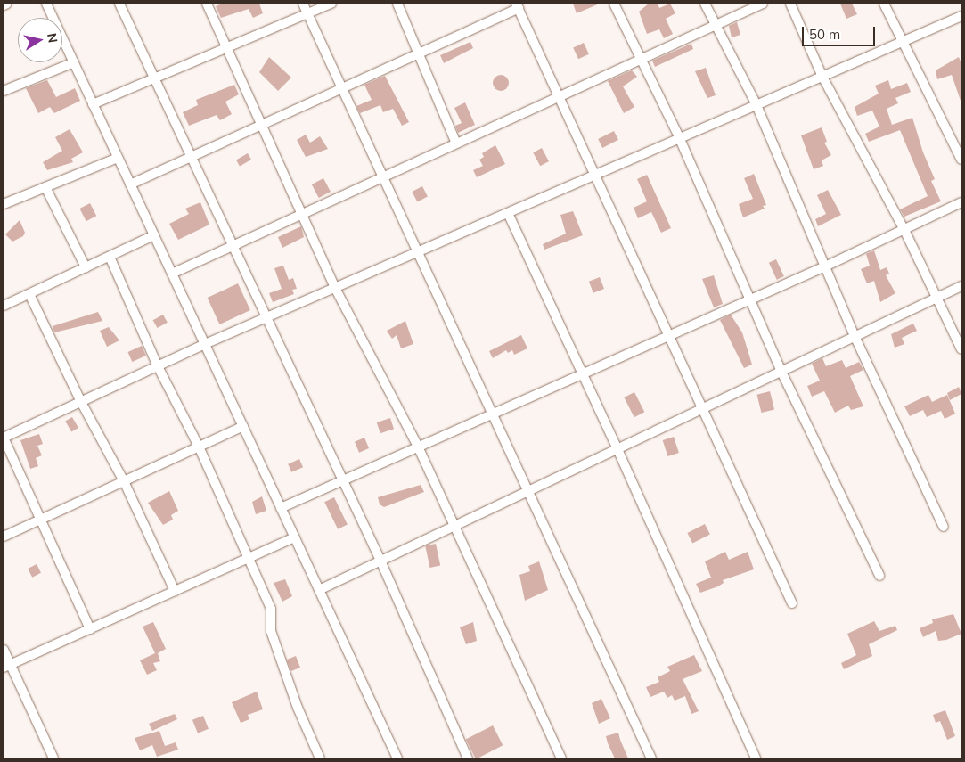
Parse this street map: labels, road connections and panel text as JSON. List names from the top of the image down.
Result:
{
  "scale_bar": "50 m",
  "north": "right"
}
